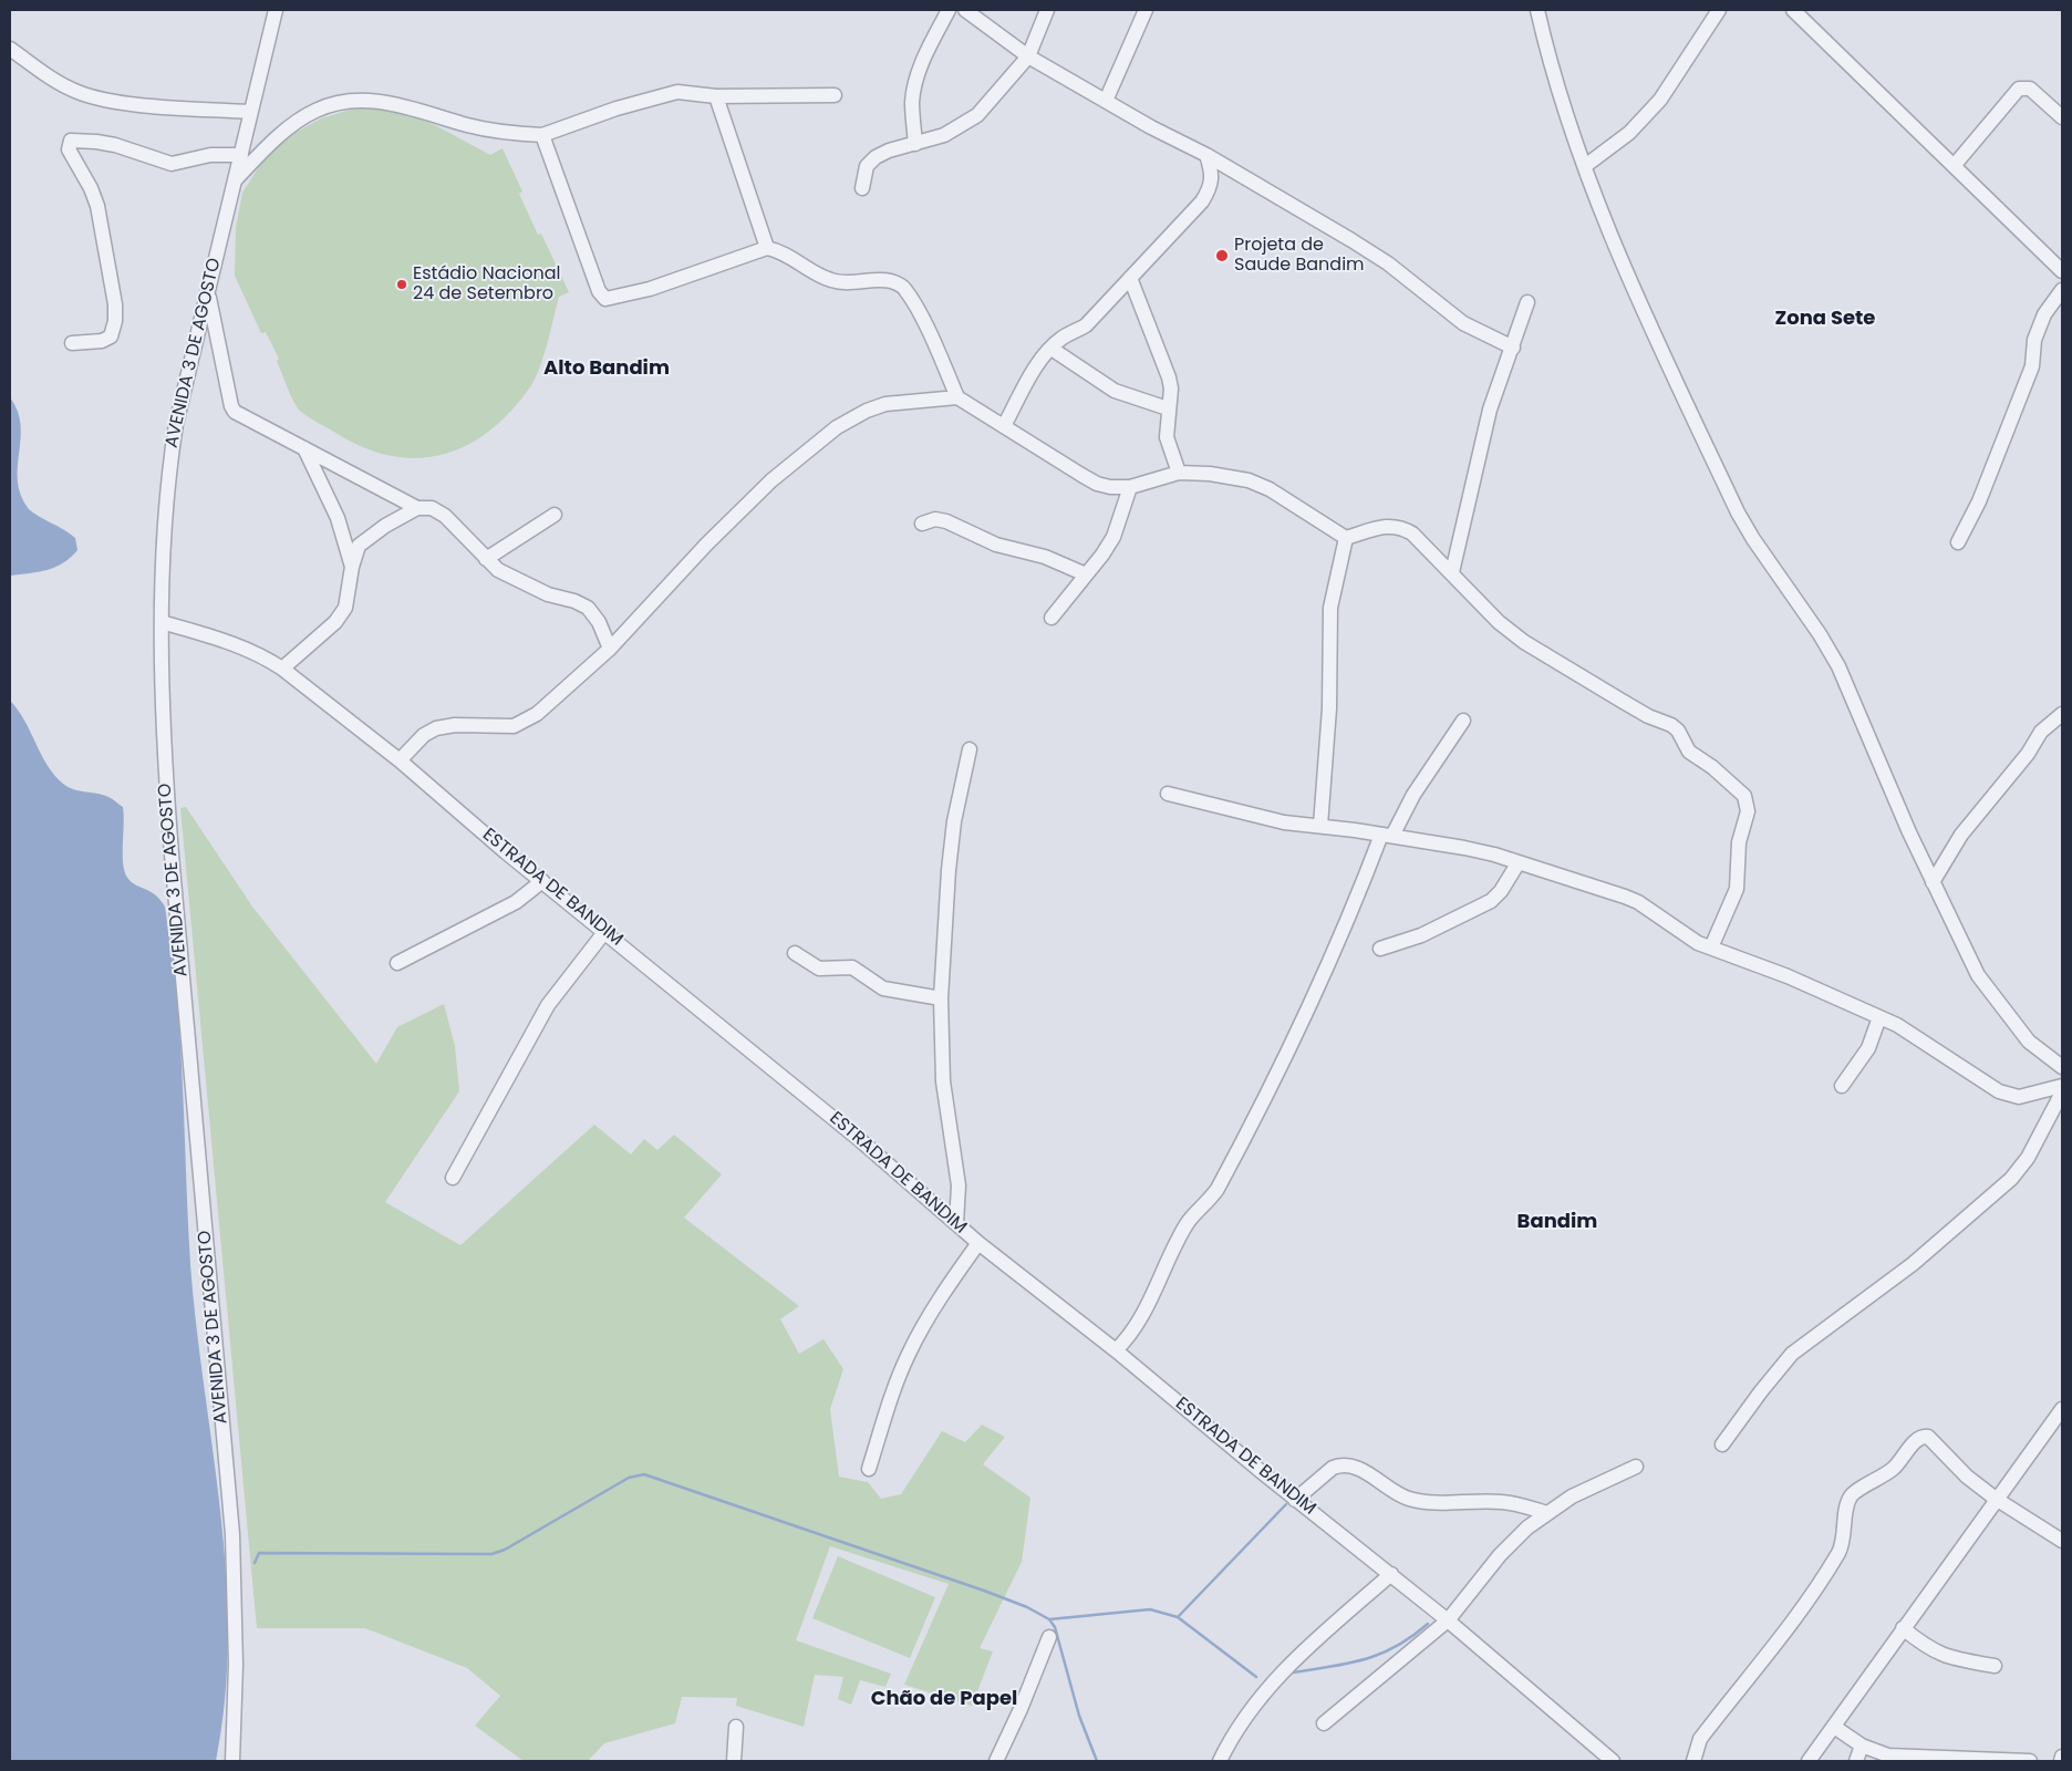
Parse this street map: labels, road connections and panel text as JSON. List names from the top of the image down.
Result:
{
  "streets": {
    "street": ["AVENIDA 3 DE AGOSTO", "ESTRADA DE BANDIM"]
  },
  "crossings": [
    ["AVENIDA 3 DE AGOSTO", "ESTRADA DE BANDIM"]
  ],
  "districts": [
    "Zona Sete",
    "Alto Bandim",
    "Bandim",
    "Chão de Papel"
  ],
  "places": ["Projeta de Saude Bandim", "Estádio Nacional 24 de Setembro"]
}
